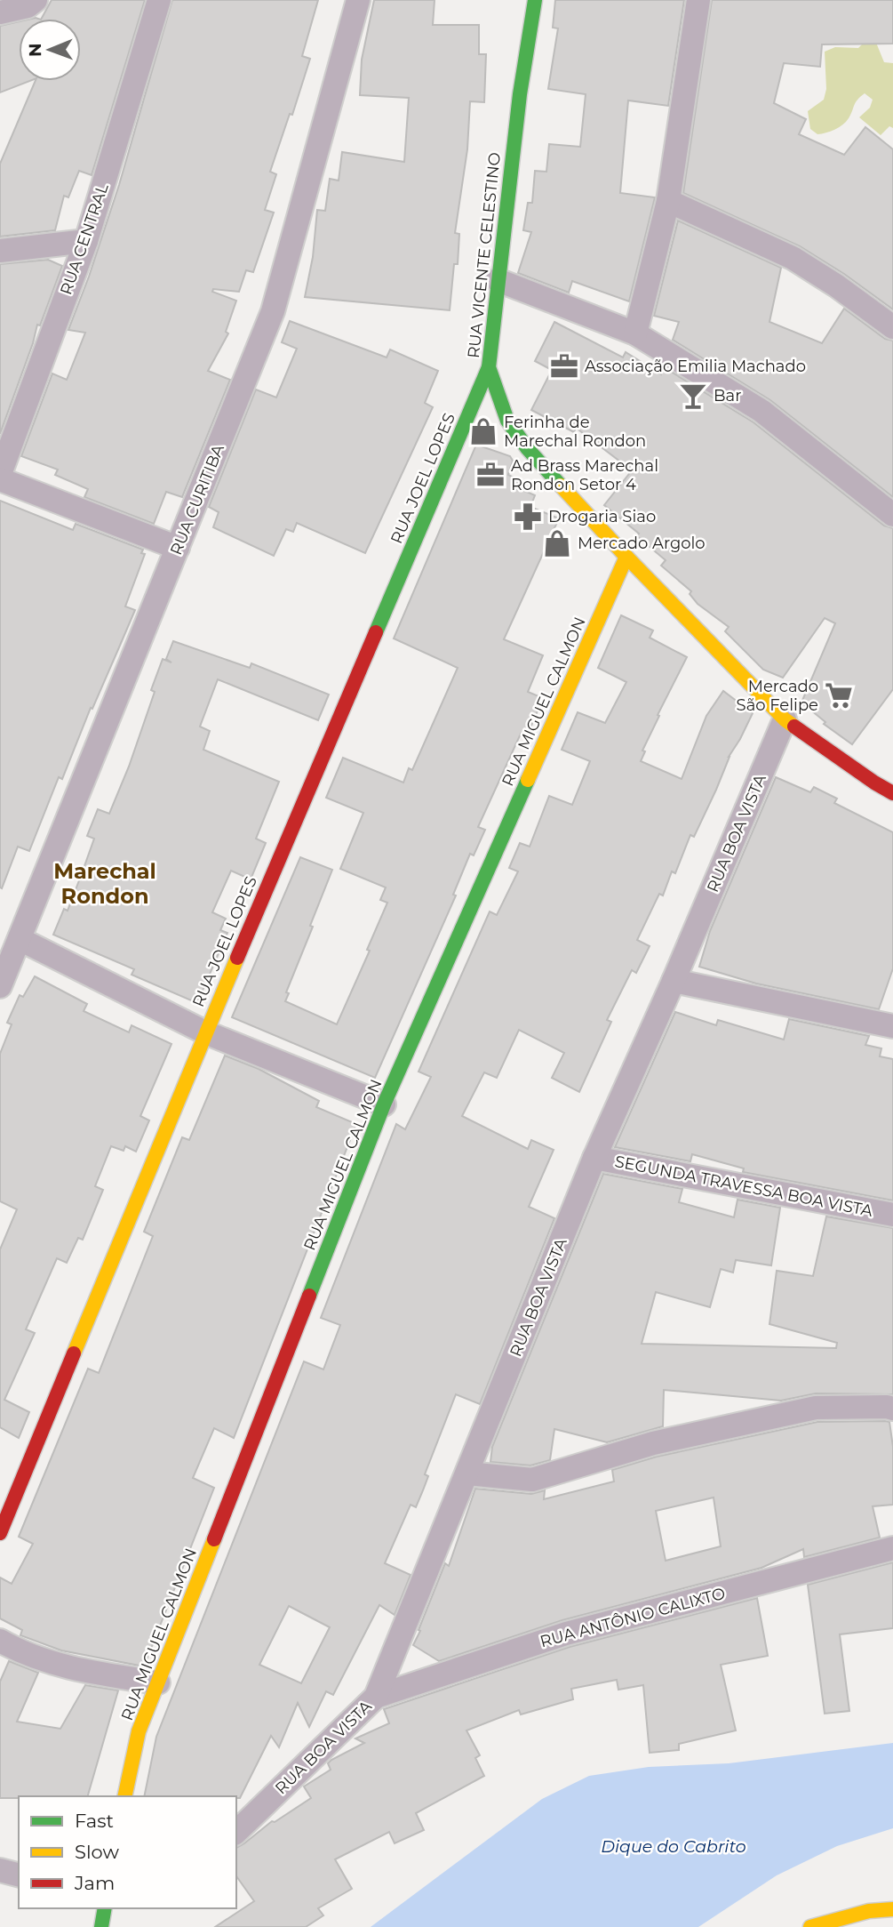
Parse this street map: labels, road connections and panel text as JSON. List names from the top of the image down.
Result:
{
  "streets": {
    "street": [
      "RUA CENTRAL",
      "RUA VICENTE CELESTINO",
      "RUA JOEL LOPES",
      "RUA CURITIBA",
      "RUA MIGUEL CALMON",
      "RUA BOA VISTA",
      "SEGUNDA TRAVESSA BOA VISTA",
      "RUA ANTÔNIO CALIXTO"
    ]
  },
  "crossings": [
    ["RUA VICENTE CELESTINO", "RUA JOEL LOPES"],
    ["RUA VICENTE CELESTINO", "RUA MIGUEL CALMON"],
    ["RUA VICENTE CELESTINO", "RUA BOA VISTA"],
    ["RUA BOA VISTA", "SEGUNDA TRAVESSA BOA VISTA"],
    ["RUA BOA VISTA", "RUA ANTÔNIO CALIXTO"]
  ],
  "districts": ["Marechal Rondon"],
  "water": ["Dique do Cabrito"],
  "places": {
    "office": ["Associação Emilia Machado", "Ad Brass Marechal Rondon Setor 4"],
    "bar": ["Bar"],
    "shop": ["Ferinha de Marechal Rondon", "Mercado Argolo"],
    "pharmacy": ["Drogaria Siao"],
    "supermarket": ["Mercado São Felipe"]
  },
  "legend": ["Fast", "Slow", "Jam"],
  "north": "left"
}
